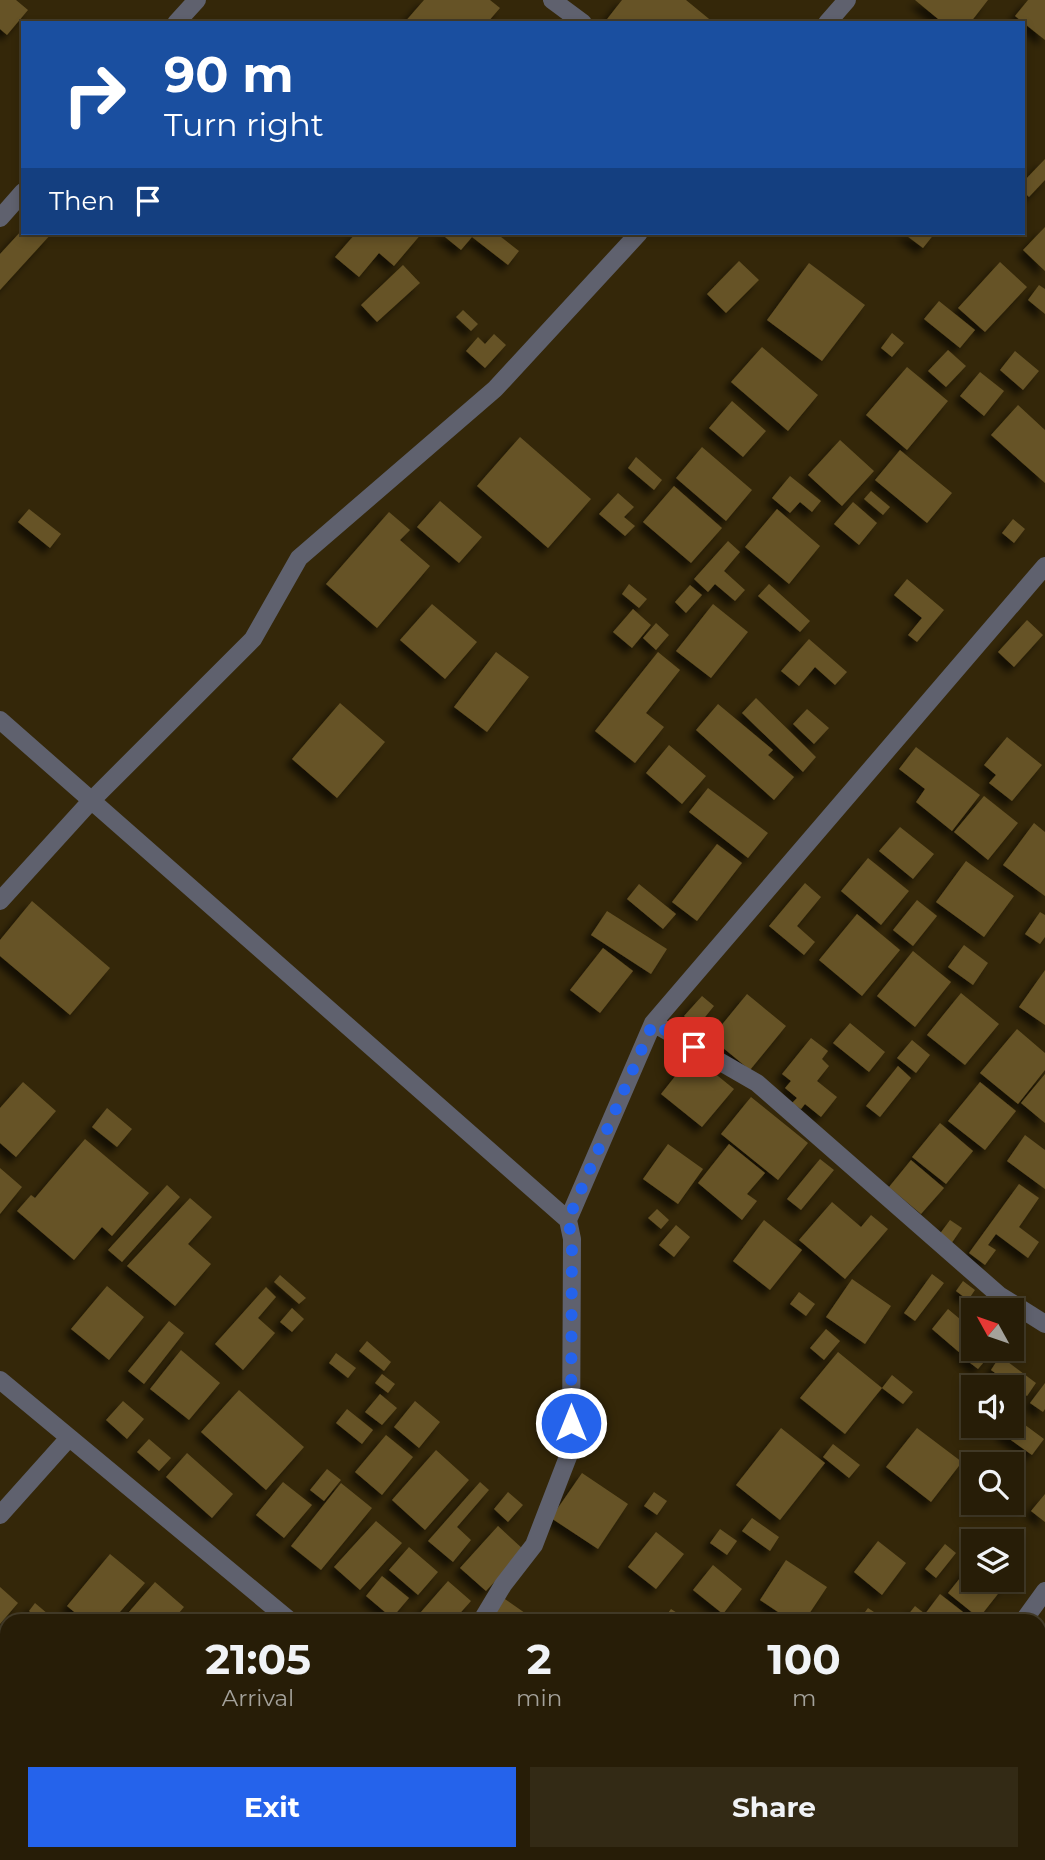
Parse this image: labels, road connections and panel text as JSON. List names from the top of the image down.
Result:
{
  "north": "top left",
  "page": {
    "turn": ["90 m", "Turn right"],
    "then": "Then",
    "eta": [
      "21:05",
      "Arrival",
      "2",
      "min",
      "100",
      "m"
    ],
    "buttons": ["Exit", "Share"]
  }
}
